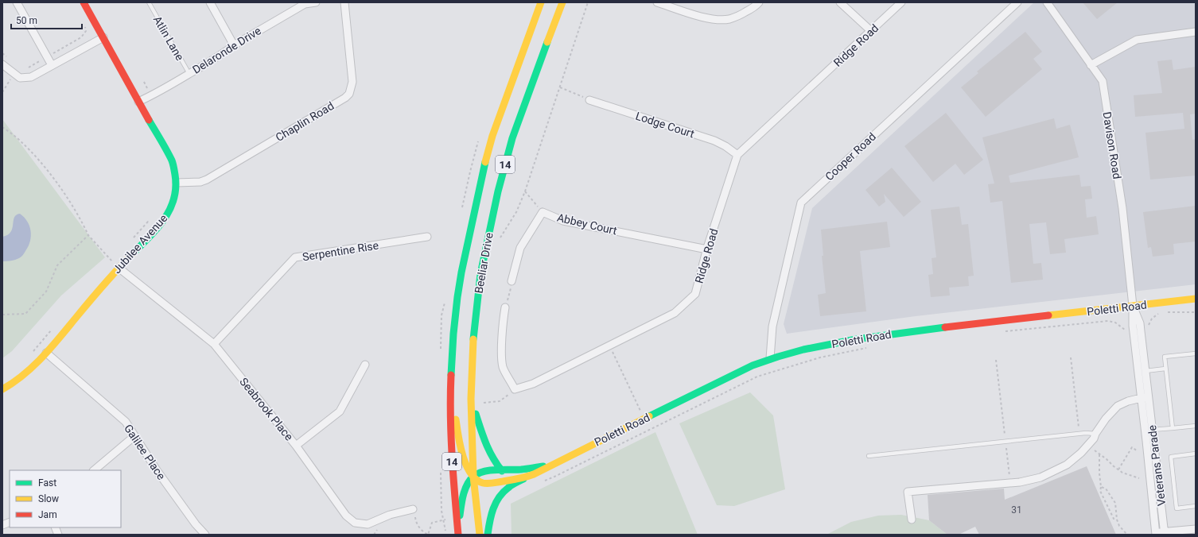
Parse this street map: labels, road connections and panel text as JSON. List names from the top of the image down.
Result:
{
  "streets": {
    "main road": [
      "14",
      "Jubilee Avenue",
      "Beeliar Drive",
      "Poletti Road"
    ],
    "street": [
      "Ridge Road",
      "Delaronde Drive",
      "Chaplin Road",
      "Lodge Court",
      "Davison Road",
      "Cooper Road",
      "Abbey Court",
      "Serpentine Rise",
      "Seabrook Place",
      "Galilee Place",
      "Veterans Parade"
    ],
    "lane": ["Atlin Lane"]
  },
  "crossings": [
    ["Atlin Lane", "Delaronde Drive"],
    ["Ridge Road", "Lodge Court"],
    ["Ridge Road", "Abbey Court"],
    ["Delaronde Drive", "Jubilee Avenue"],
    ["Chaplin Road", "Jubilee Avenue"],
    ["Davison Road", "Poletti Road"],
    ["Davison Road", "Veterans Parade"],
    ["Cooper Road", "Poletti Road"],
    ["Jubilee Avenue", "Seabrook Place"],
    ["Jubilee Avenue", "Galilee Place"],
    ["Serpentine Rise", "Seabrook Place"],
    ["Beeliar Drive", "Poletti Road"],
    ["Poletti Road", "Veterans Parade"]
  ],
  "house_numbers": ["31"],
  "legend": ["Fast", "Slow", "Jam"],
  "scale_bar": "50 m"
}
